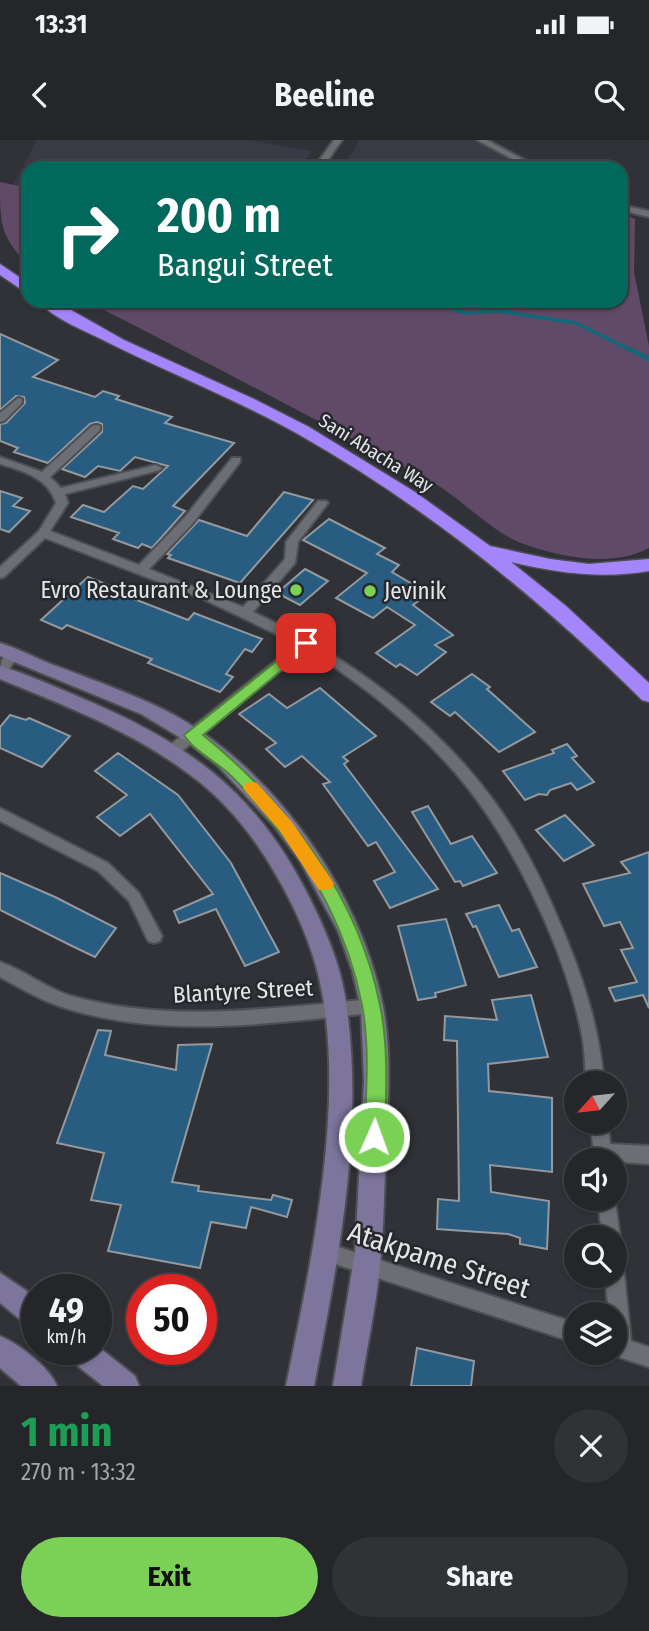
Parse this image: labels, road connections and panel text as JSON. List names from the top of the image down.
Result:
{
  "streets": {
    "highway": ["Sani Abacha Way"],
    "street": ["Blantyre Street", "Atakpame Street"]
  },
  "places": ["Evro Restaurant & Lounge", "Jevinik"],
  "north": "bottom left",
  "page": {
    "status": "13:31",
    "header": "Beeline",
    "turn": ["200 m", "Bangui Street"],
    "speed": "49 km/h",
    "limit": "50",
    "heading": ["1 min", "270 m · 13:32"],
    "buttons": ["Exit", "Share"]
  }
}
